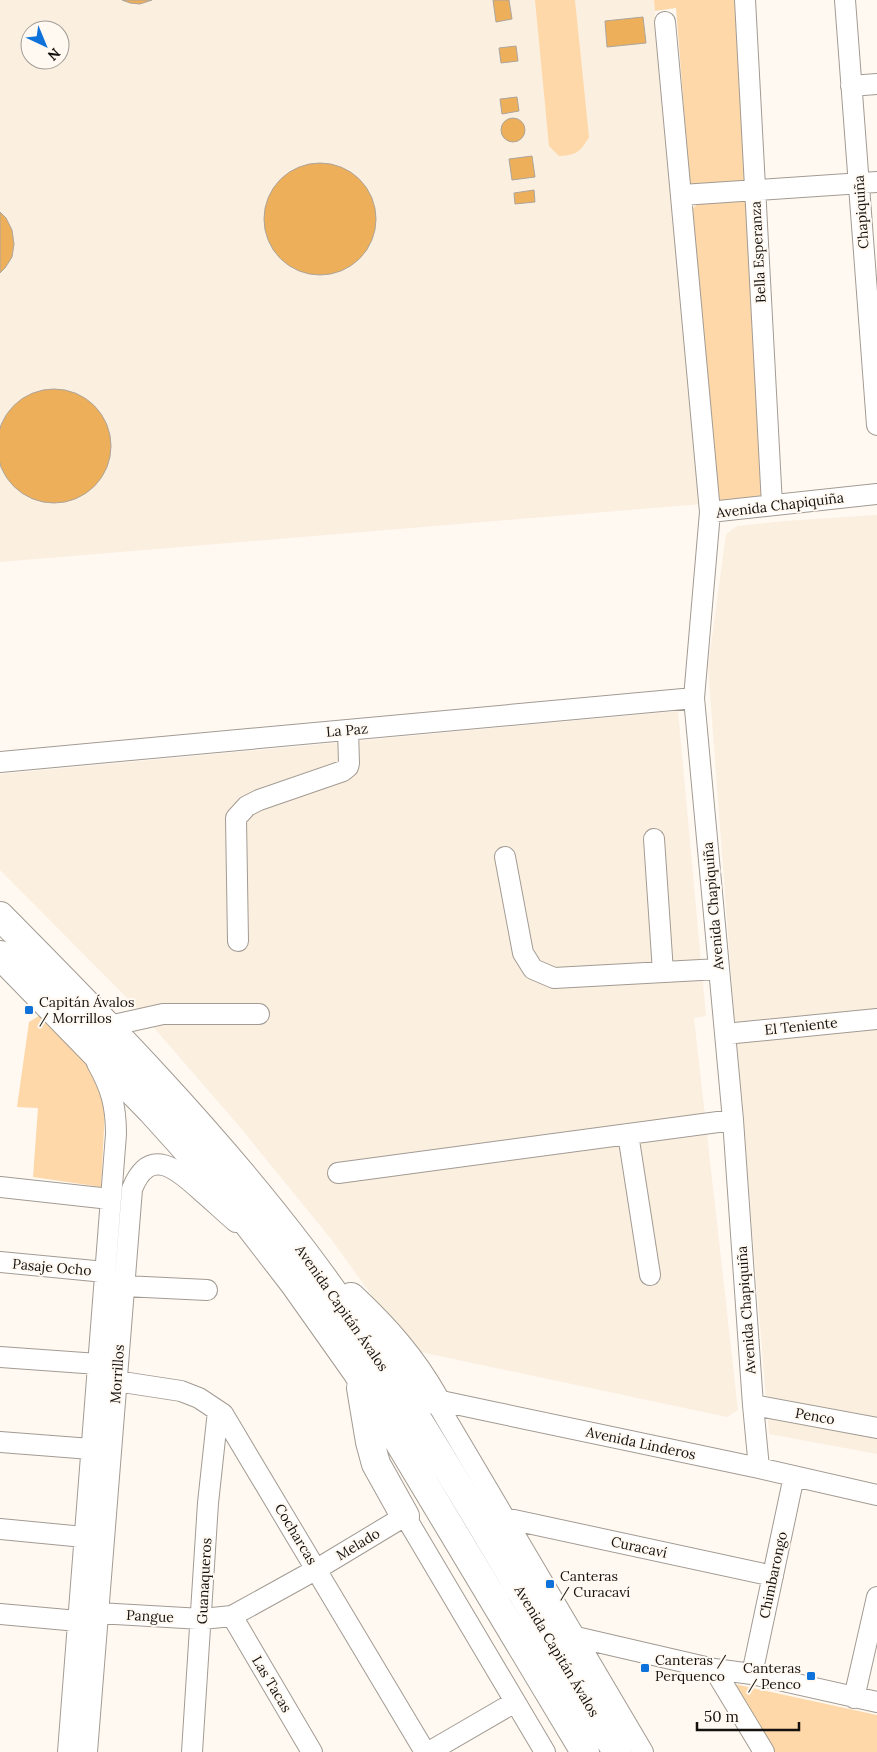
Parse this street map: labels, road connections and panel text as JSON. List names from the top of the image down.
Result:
{
  "streets": {
    "highway": ["Avenida Capitán Ávalos"],
    "street": [
      "Chapiquiña",
      "Bella Esperanza",
      "Avenida Chapiquiña",
      "La Paz",
      "El Teniente",
      "Pasaje Ocho",
      "Morrillos",
      "Penco",
      "Avenida Linderos",
      "Cocharcas",
      "Melado",
      "Curacaví",
      "Chimbarongo",
      "Guanaqueros",
      "Pangue",
      "Las Tacas"
    ]
  },
  "crossings": [
    ["Bella Esperanza", "Avenida Chapiquiña"],
    ["Avenida Chapiquiña", "La Paz"],
    ["Avenida Chapiquiña", "El Teniente"],
    ["Avenida Chapiquiña", "Penco"],
    ["Avenida Chapiquiña", "Avenida Linderos"],
    ["Pasaje Ocho", "Morrillos"],
    ["Avenida Capitán Ávalos", "Morrillos"],
    ["Avenida Capitán Ávalos", "Avenida Linderos"],
    ["Avenida Capitán Ávalos", "Curacaví"],
    ["Morrillos", "Cocharcas"],
    ["Morrillos", "Pangue"],
    ["Avenida Linderos", "Chimbarongo"],
    ["Cocharcas", "Melado"],
    ["Cocharcas", "Guanaqueros"],
    ["Melado", "Pangue"],
    ["Melado", "Las Tacas"],
    ["Curacaví", "Chimbarongo"],
    ["Guanaqueros", "Pangue"],
    ["Pangue", "Las Tacas"]
  ],
  "places": {
    "transit": [
      "Capitán Ávalos / Morrillos",
      "Canteras / Curacaví",
      "Canteras / Perquenco",
      "Canteras / Penco"
    ]
  },
  "scale_bar": "50 m",
  "north": "bottom right"
}
